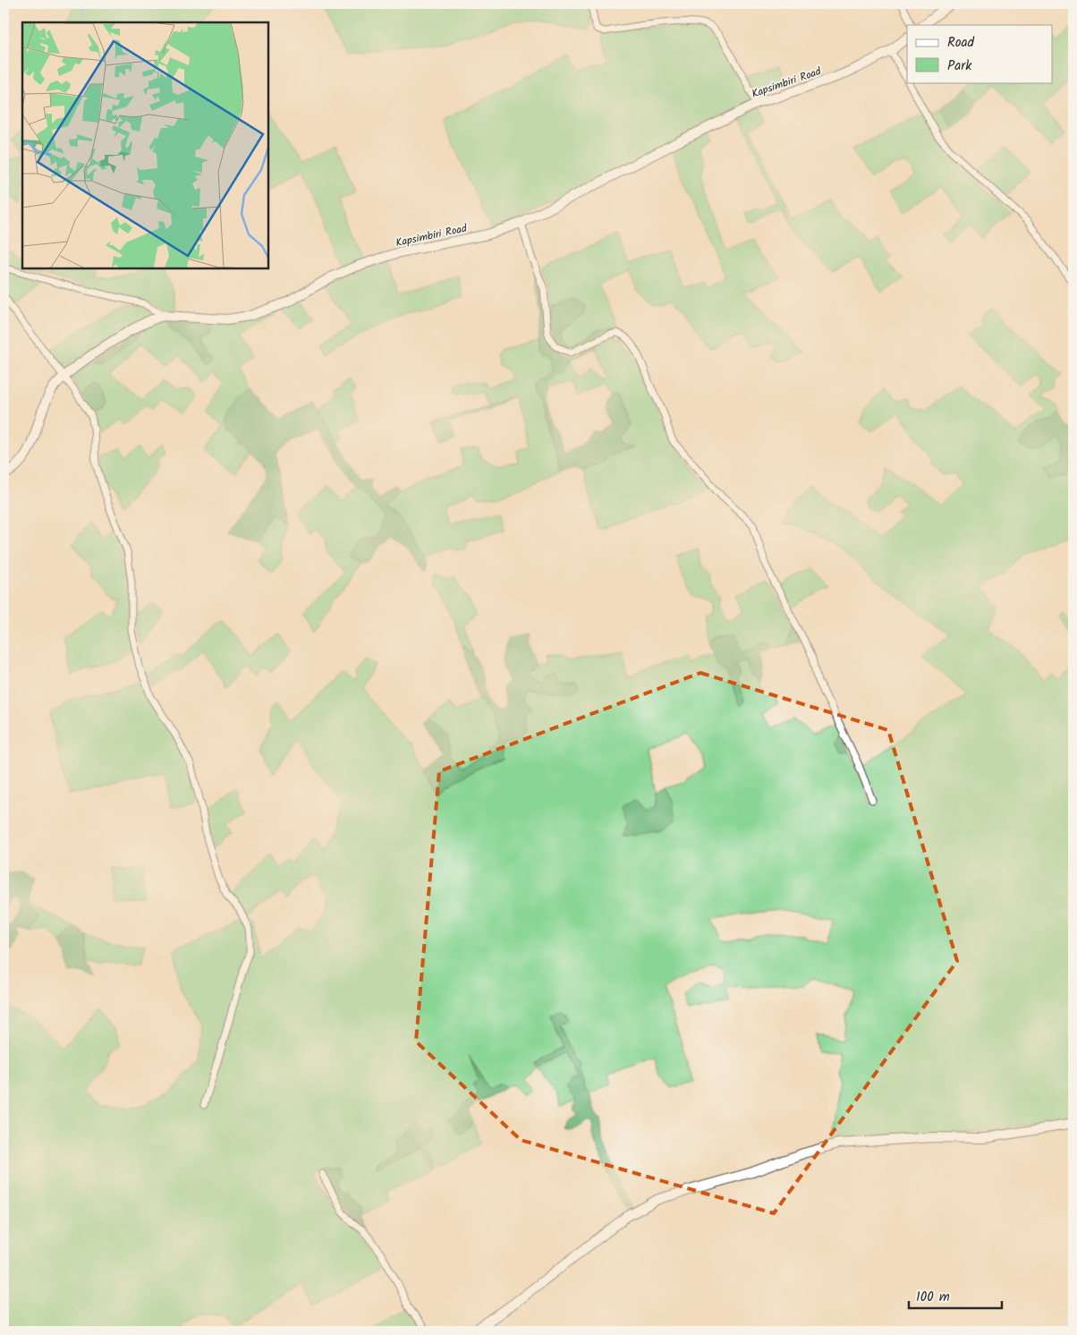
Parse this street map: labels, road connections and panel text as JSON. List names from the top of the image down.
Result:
{
  "streets": {
    "street": ["Kapsimbiri Road"]
  },
  "legend": ["Road", "Park"],
  "scale_bar": "100 m"
}
